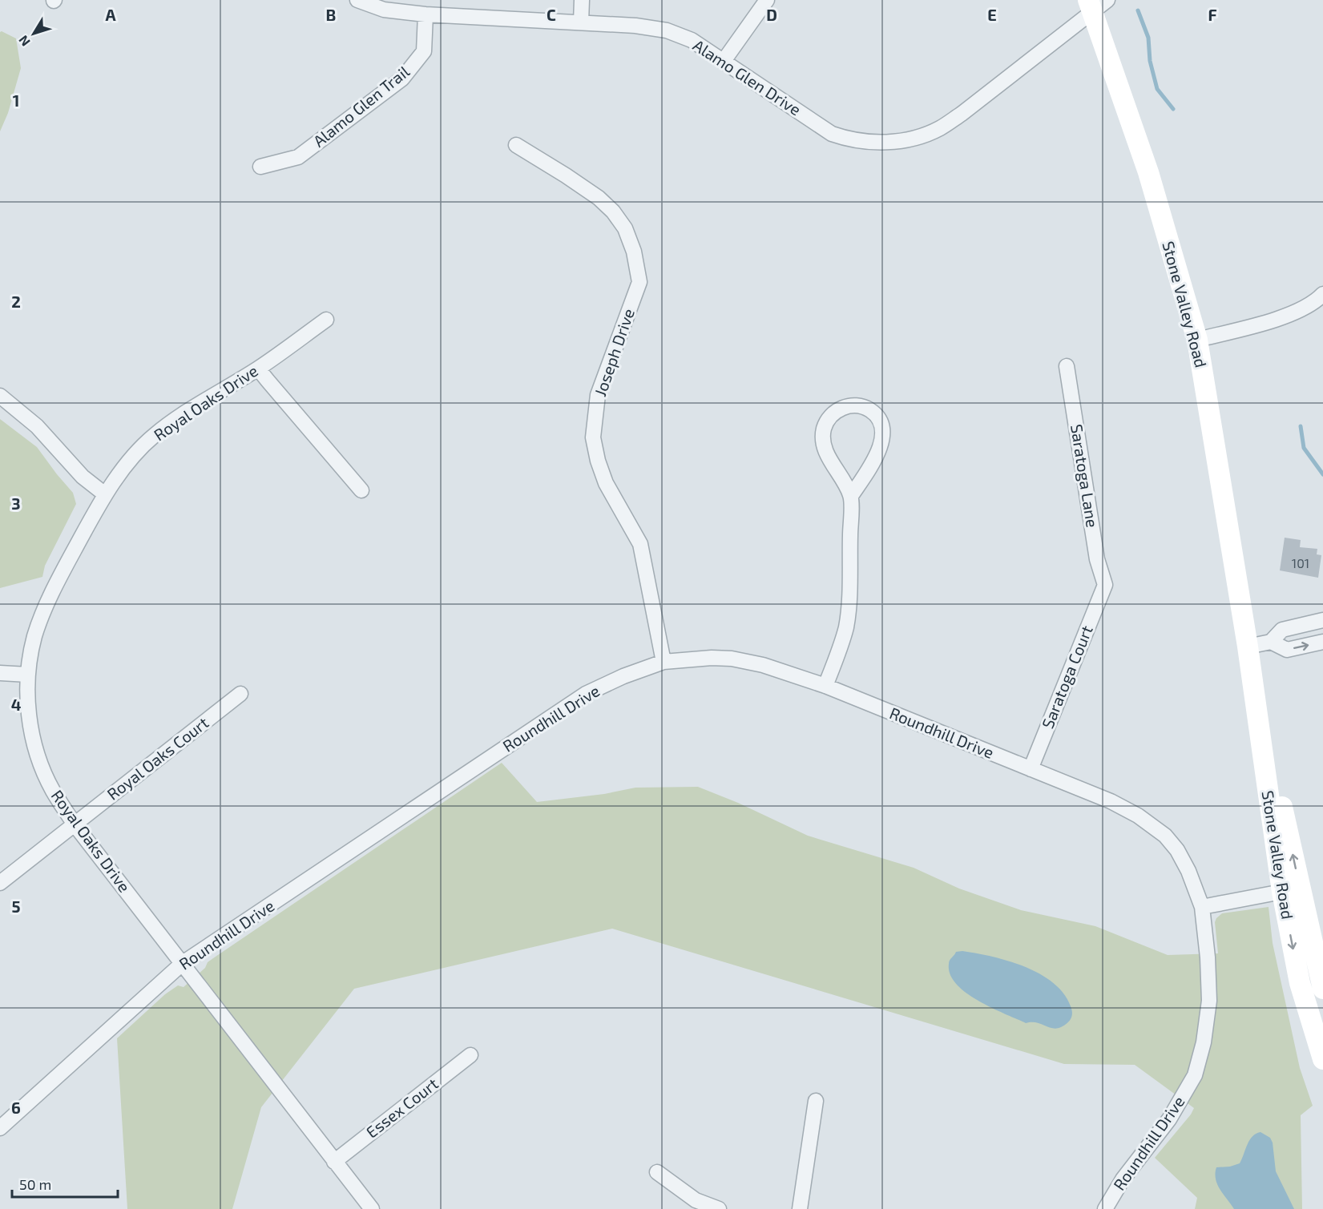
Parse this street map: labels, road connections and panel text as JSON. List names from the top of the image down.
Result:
{
  "streets": {
    "street": [
      "Alamo Glen Drive",
      "Alamo Glen Trail",
      "Stone Valley Road",
      "Joseph Drive",
      "Royal Oaks Drive",
      "Saratoga Lane",
      "Saratoga Court",
      "Roundhill Drive",
      "Royal Oaks Court",
      "Essex Court"
    ]
  },
  "crossings": [
    ["Alamo Glen Drive", "Alamo Glen Trail"],
    ["Alamo Glen Drive", "Stone Valley Road"],
    ["Joseph Drive", "Roundhill Drive"],
    ["Royal Oaks Drive", "Roundhill Drive"],
    ["Royal Oaks Drive", "Royal Oaks Court"],
    ["Royal Oaks Drive", "Essex Court"],
    ["Saratoga Lane", "Saratoga Court"],
    ["Saratoga Court", "Roundhill Drive"]
  ],
  "house_numbers": ["101"],
  "scale_bar": "50 m",
  "north": "bottom left",
  "grid": {
    "columns": [
      "A",
      "B",
      "C",
      "D",
      "E",
      "F"
    ],
    "rows": [
      "1",
      "2",
      "3",
      "4",
      "5",
      "6"
    ]
  }
}
